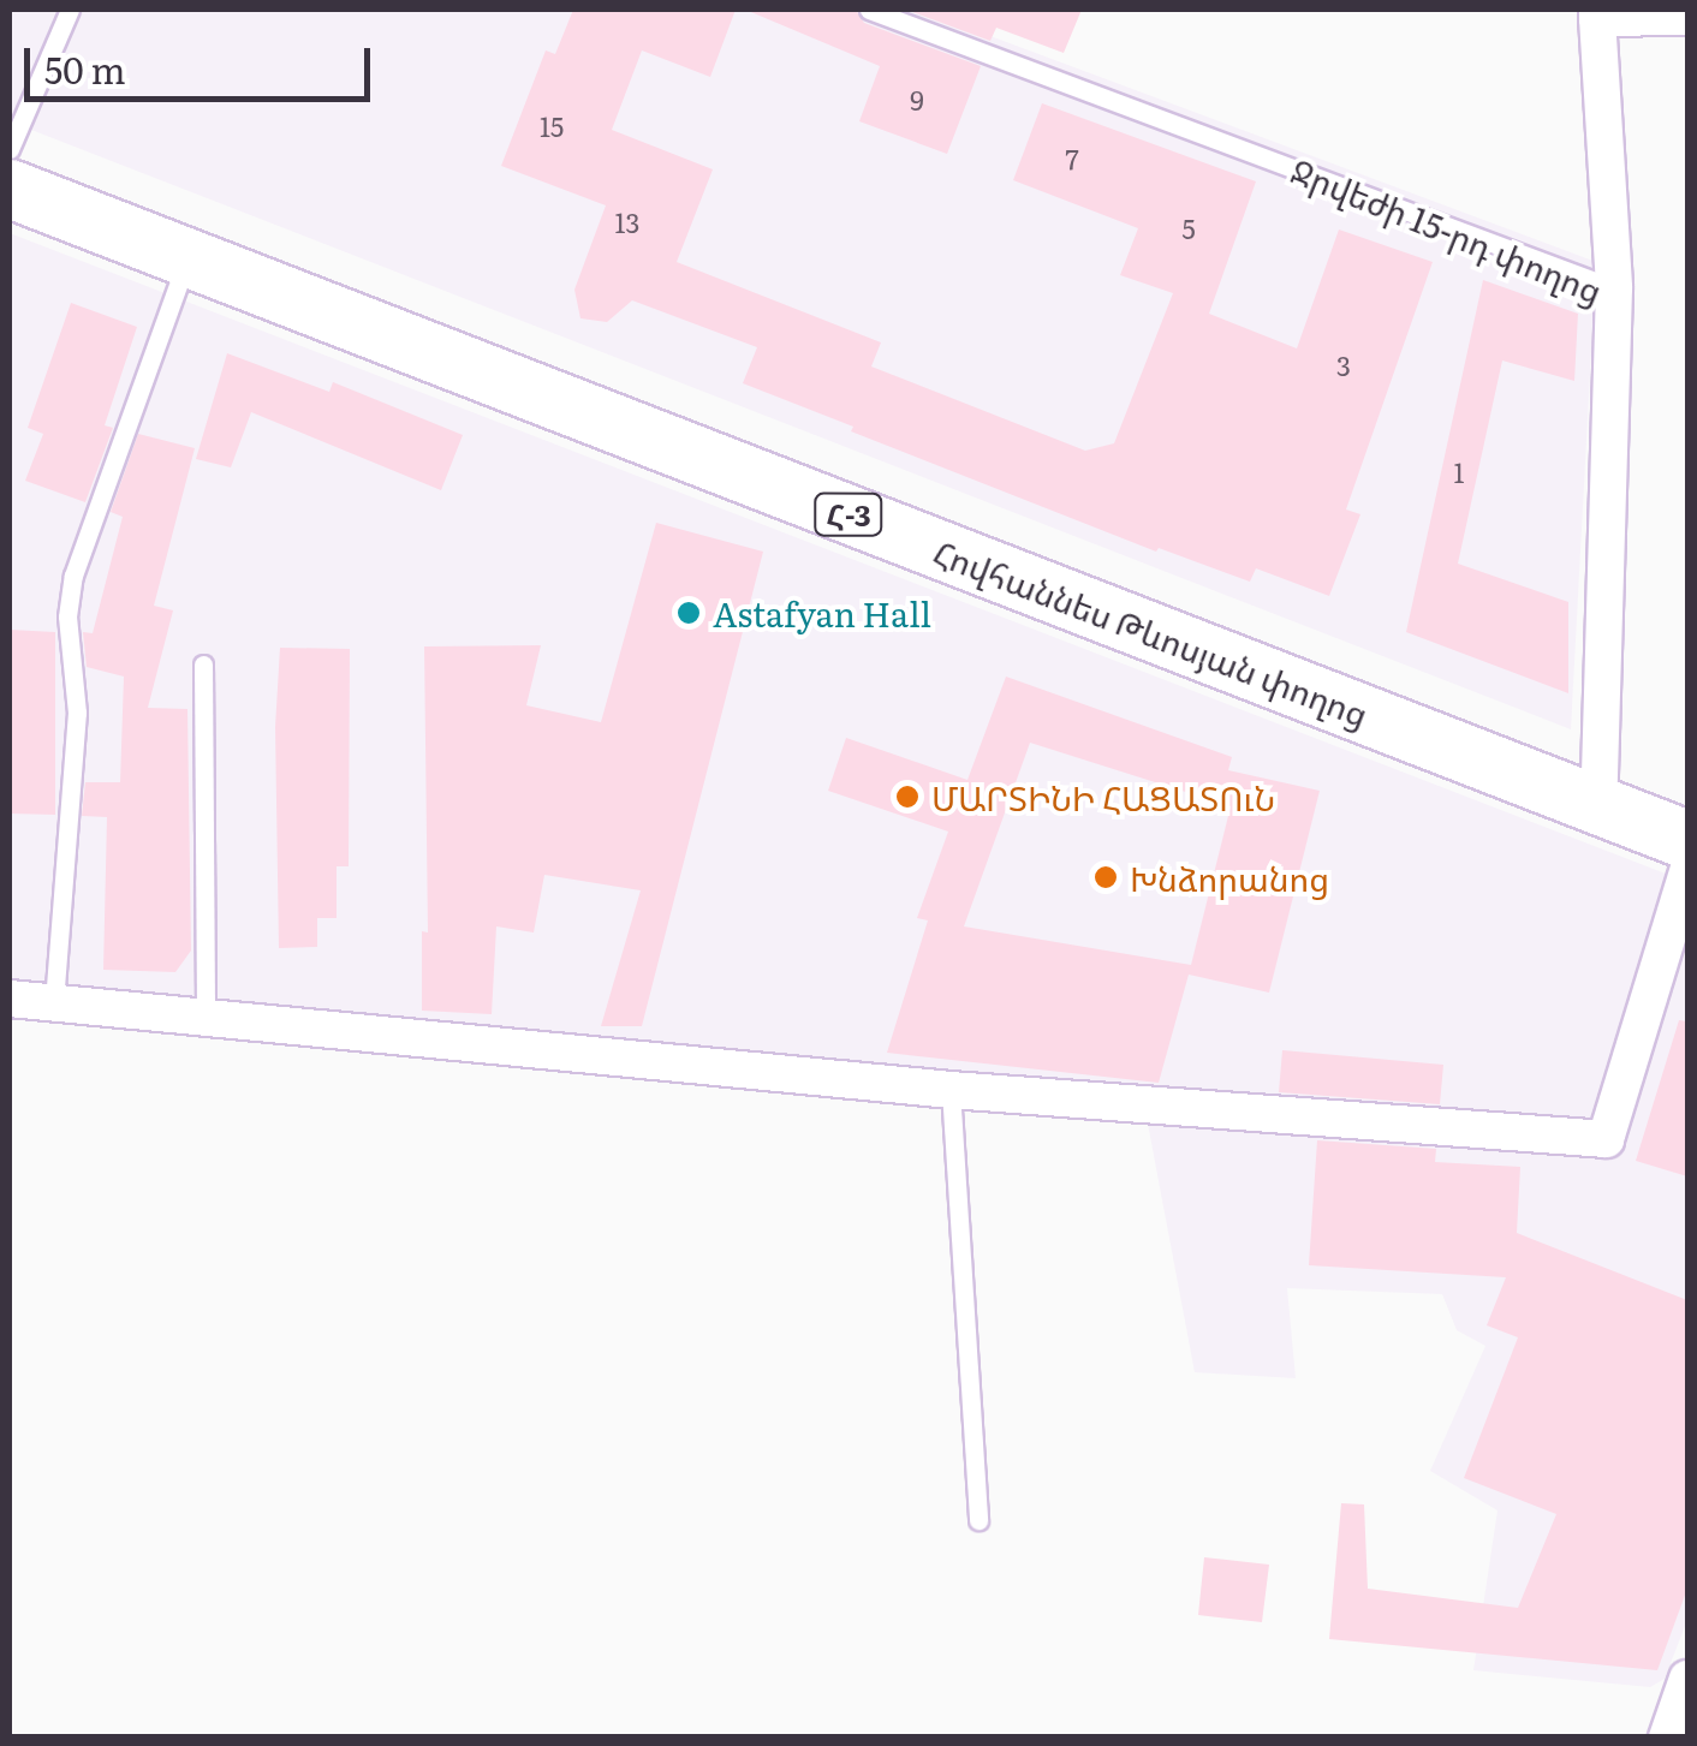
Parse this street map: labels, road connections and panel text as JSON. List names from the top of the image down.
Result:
{
  "streets": {
    "main road": ["Հ-3", "Հովհաննես Թևոսյան փողոց"],
    "street": ["Ջրվեժի 15-րդ փողոց"]
  },
  "crossings": [
    ["Ջրվեժի 15-րդ փողոց", "Հովհաննես Թևոսյան փողոց"]
  ],
  "places": ["Astafyan Hall", "ՄԱՐՏԻՆԻ ՀԱՑԱՏՈւՆ", "Խնձորանոց"],
  "house_numbers": [
    "9",
    "15",
    "7",
    "13",
    "5",
    "3",
    "1"
  ],
  "scale_bar": "50 m"
}
